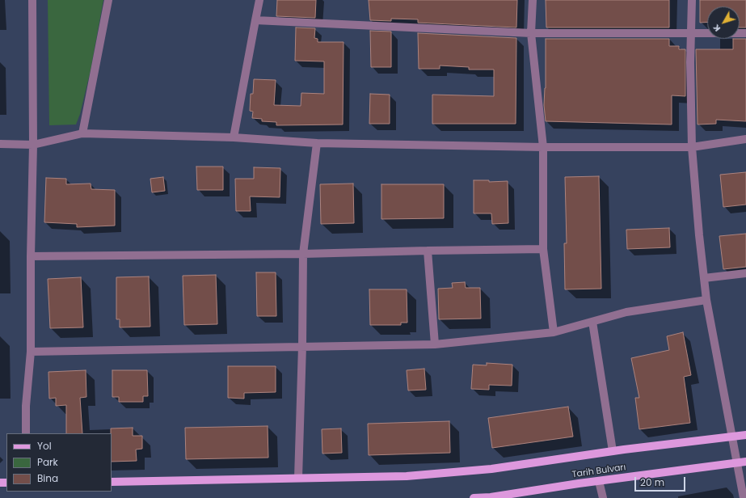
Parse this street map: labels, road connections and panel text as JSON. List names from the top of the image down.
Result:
{
  "streets": {
    "main road": ["Tarih Bulvarı"]
  },
  "legend": ["Yol", "Park", "Bina"],
  "scale_bar": "20 m",
  "north": "bottom left"
}
